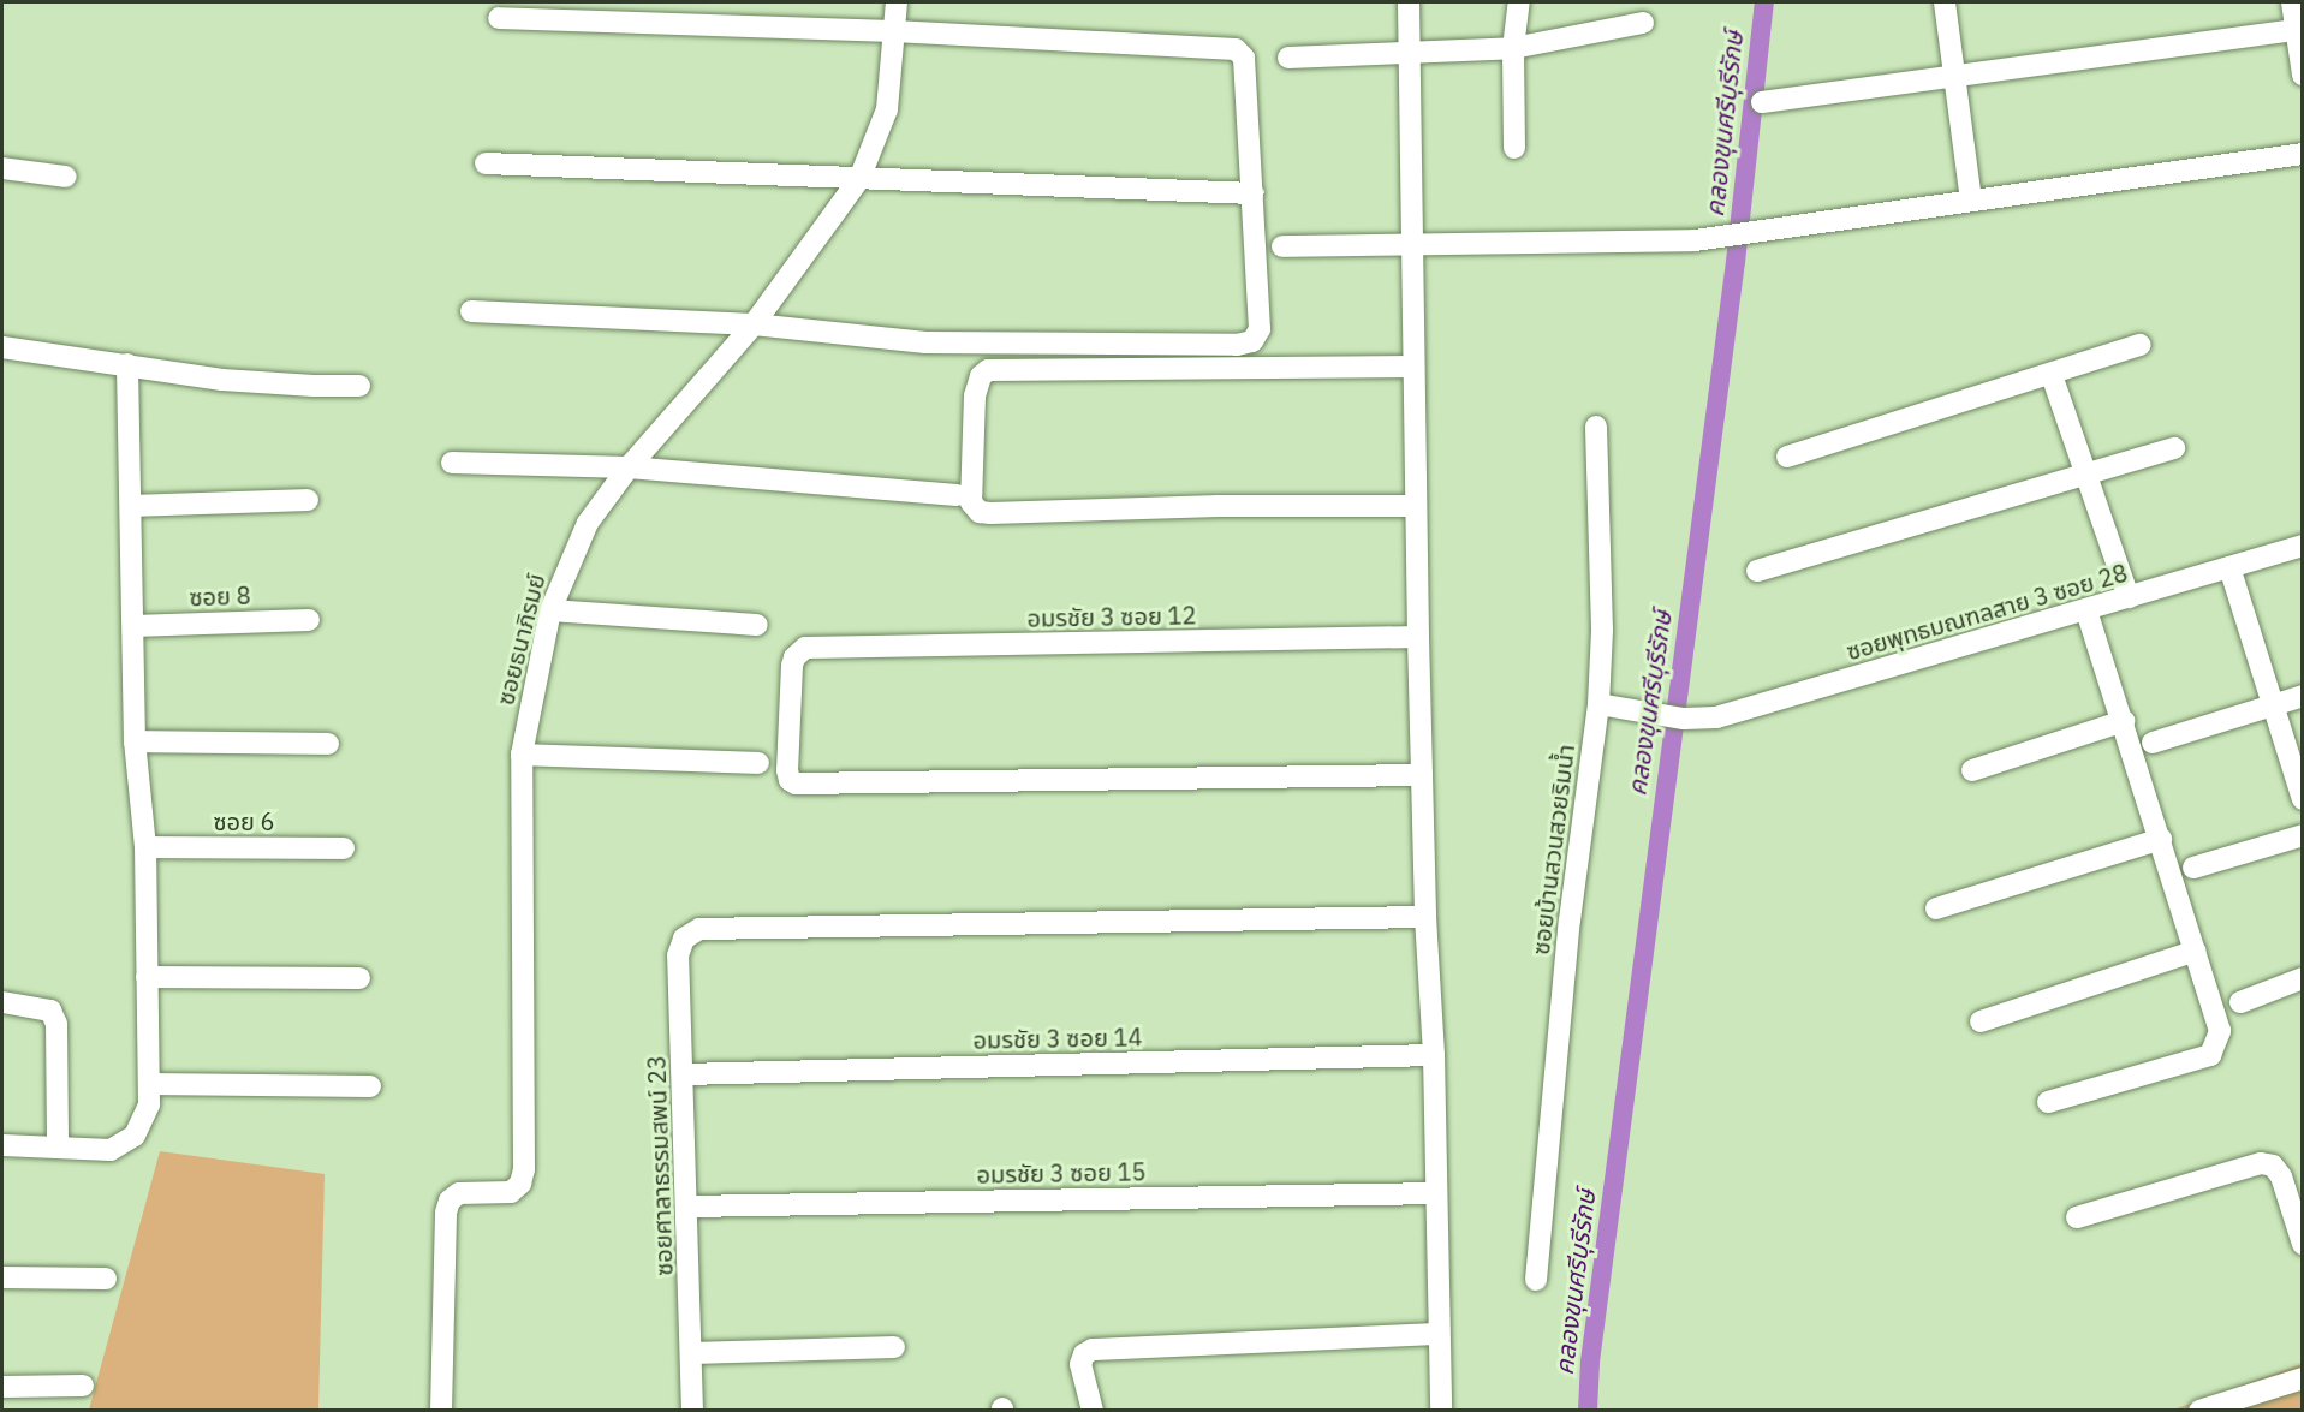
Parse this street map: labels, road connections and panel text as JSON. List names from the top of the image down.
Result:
{
  "streets": {
    "street": [
      "ซอย 8",
      "ซอยพุทธมณฑลสาย 3 ซอย 28",
      "อมรชัย 3 ซอย 12",
      "ซอยธนาภิรมย์",
      "ซอย 6",
      "ซอยบ้านสวนสวยริมน้ำ",
      "อมรชัย 3 ซอย 14",
      "ซอยศาลาธรรมสพน์ 23",
      "อมรชัย 3 ซอย 15"
    ]
  },
  "crossings": [
    ["ซอยพุทธมณฑลสาย 3 ซอย 28", "ซอยบ้านสวนสวยริมน้ำ"],
    ["อมรชัย 3 ซอย 14", "ซอยศาลาธรรมสพน์ 23"],
    ["ซอยศาลาธรรมสพน์ 23", "อมรชัย 3 ซอย 15"]
  ],
  "water": ["คลองขุนศรีบุรีรักษ์"]
}
